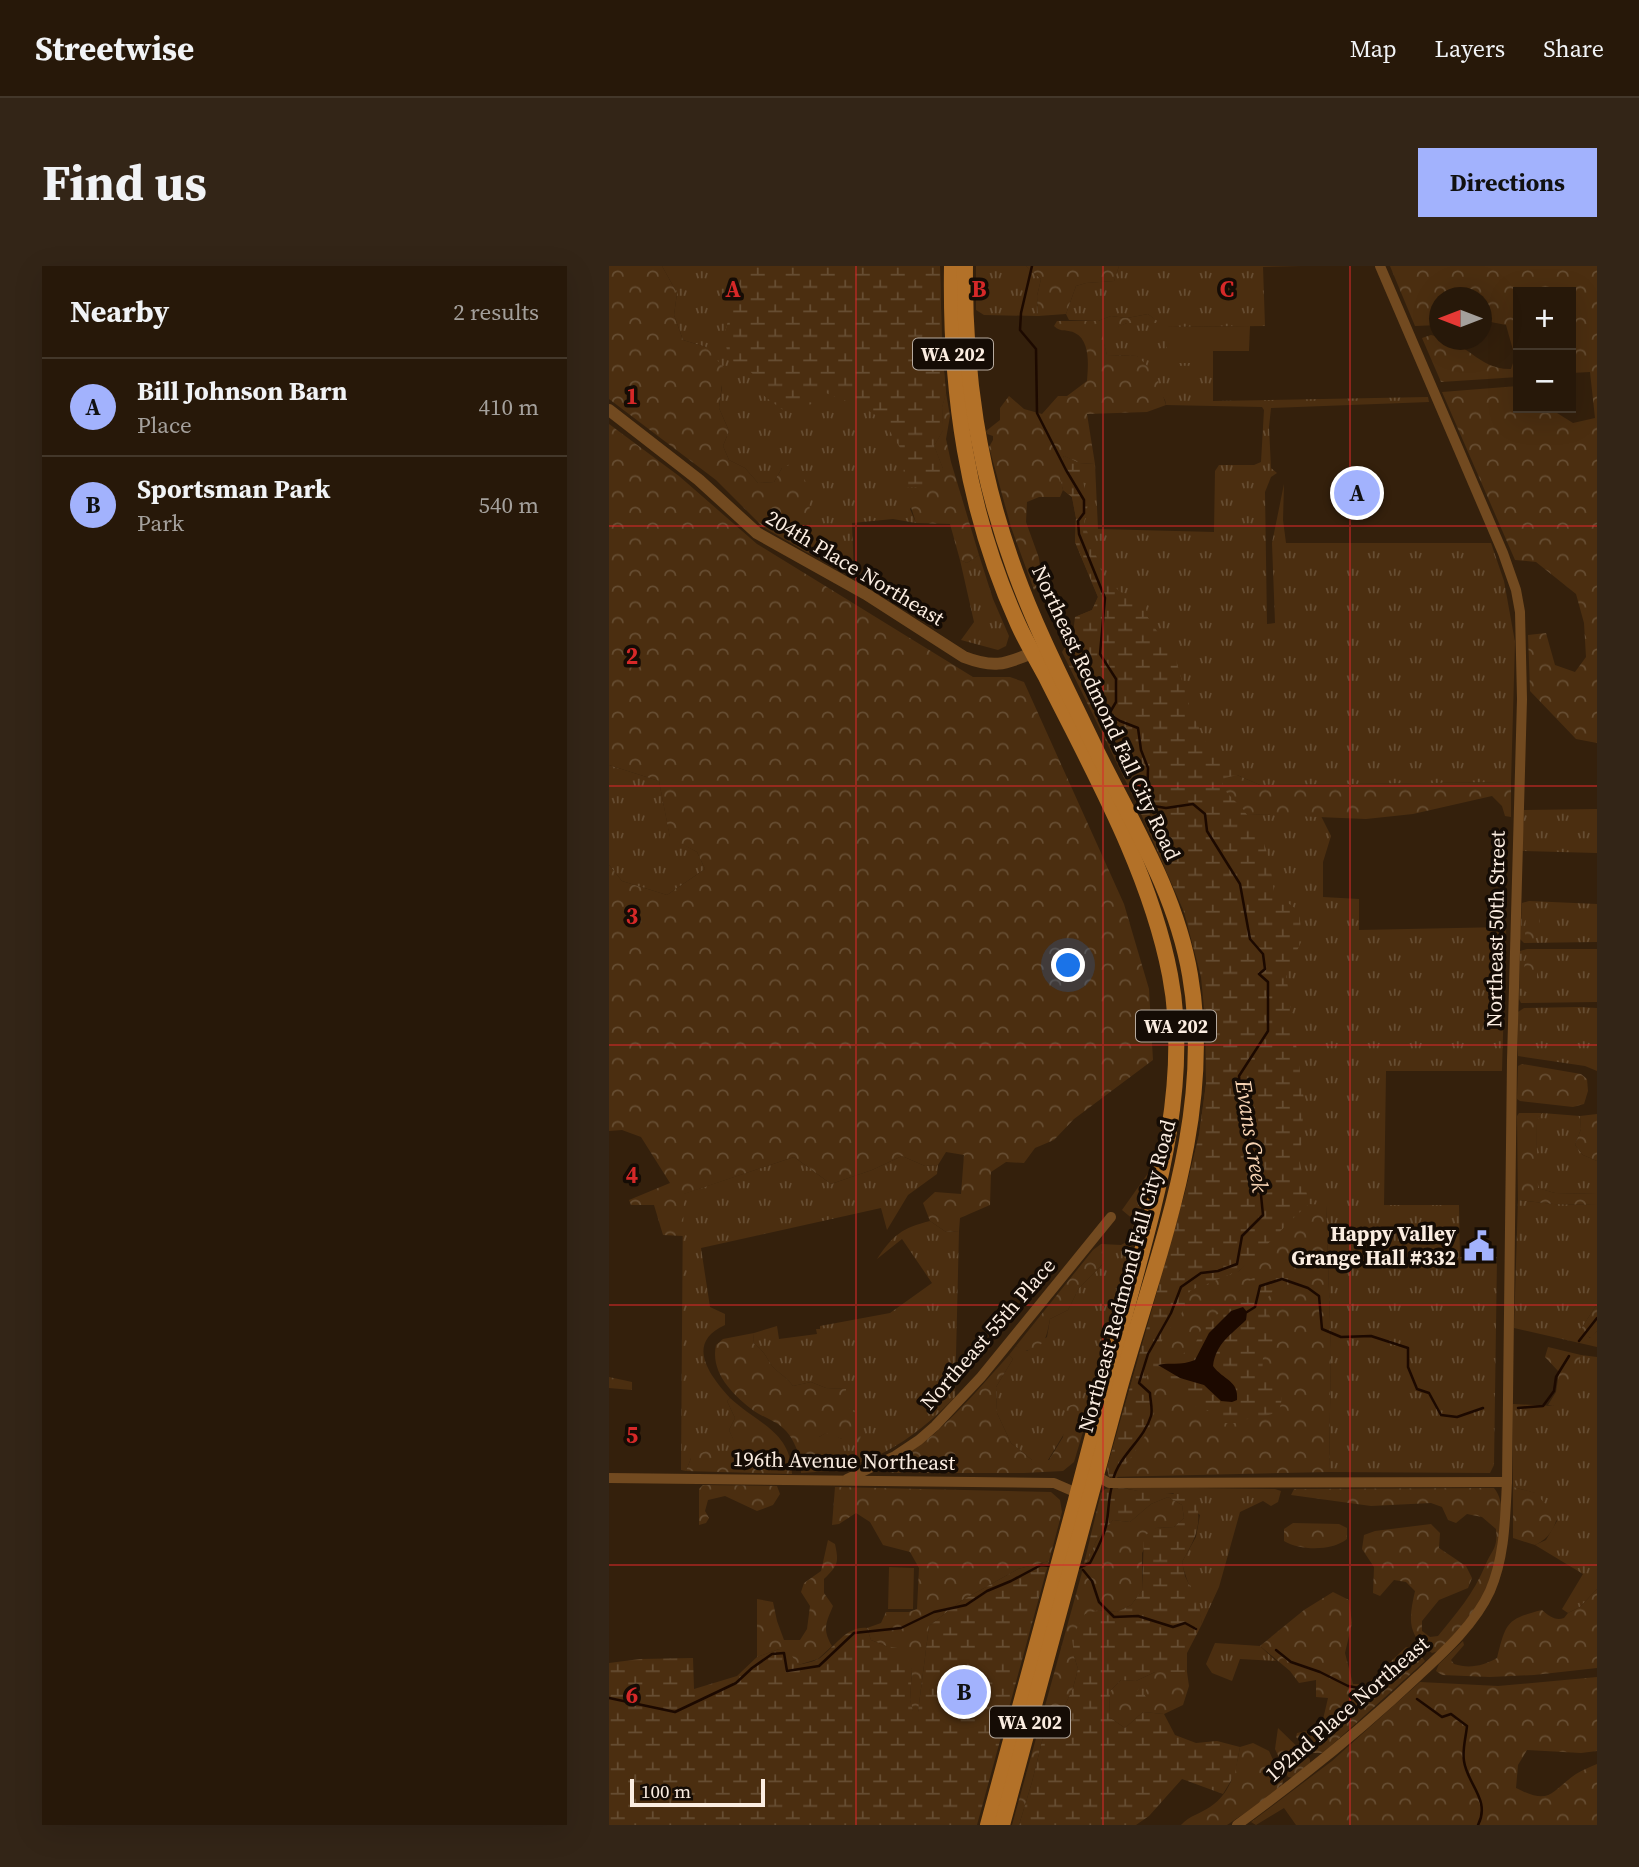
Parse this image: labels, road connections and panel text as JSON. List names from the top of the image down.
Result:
{
  "streets": {
    "main road": ["WA 202", "Northeast Redmond Fall City Road"],
    "street": [
      "204th Place Northeast",
      "Northeast 50th Street",
      "Northeast 55th Place",
      "196th Avenue Northeast",
      "192nd Place Northeast"
    ]
  },
  "crossings": [
    ["204th Place Northeast", "Northeast Redmond Fall City Road"],
    ["Northeast Redmond Fall City Road", "196th Avenue Northeast"],
    ["Northeast 50th Street", "192nd Place Northeast"],
    ["Northeast 55th Place", "196th Avenue Northeast"]
  ],
  "water": ["Evans Creek"],
  "places": {
    "public building": ["Happy Valley Grange Hall #332"]
  },
  "scale_bar": "100 m",
  "north": "left",
  "page": {
    "header": "Streetwise",
    "nav": ["Map", "Layers", "Share"],
    "buttons": "Directions",
    "title": "Find us",
    "heading": ["Nearby", "2 results"],
    "map_buttons": ["+", "−"],
    "list": [
      {
        "mark": "A",
        "name": "Bill Johnson Barn",
        "note": "Place",
        "value": "410 m"
      },
      {
        "mark": "B",
        "name": "Sportsman Park",
        "note": "Park",
        "value": "540 m"
      }
    ],
    "pins": ["A", "B"],
    "scale": "100 m"
  },
  "grid": {
    "columns": ["A", "B", "C"],
    "rows": [
      "1",
      "2",
      "3",
      "4",
      "5",
      "6"
    ]
  }
}
